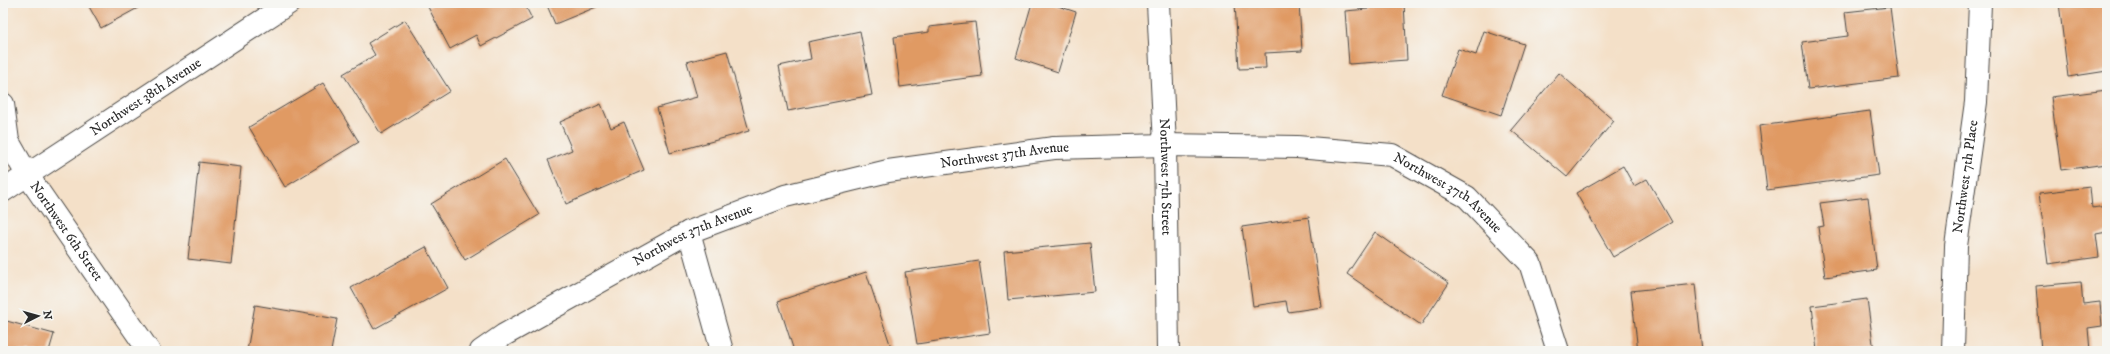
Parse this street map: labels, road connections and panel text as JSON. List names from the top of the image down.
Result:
{
  "streets": {
    "street": [
      "Northwest 38th Avenue",
      "Northwest 37th Avenue",
      "Northwest 7th Street",
      "Northwest 7th Place",
      "Northwest 6th Street"
    ]
  },
  "crossings": [
    ["Northwest 38th Avenue", "Northwest 6th Street"],
    ["Northwest 37th Avenue", "Northwest 7th Street"]
  ],
  "north": "right"
}
